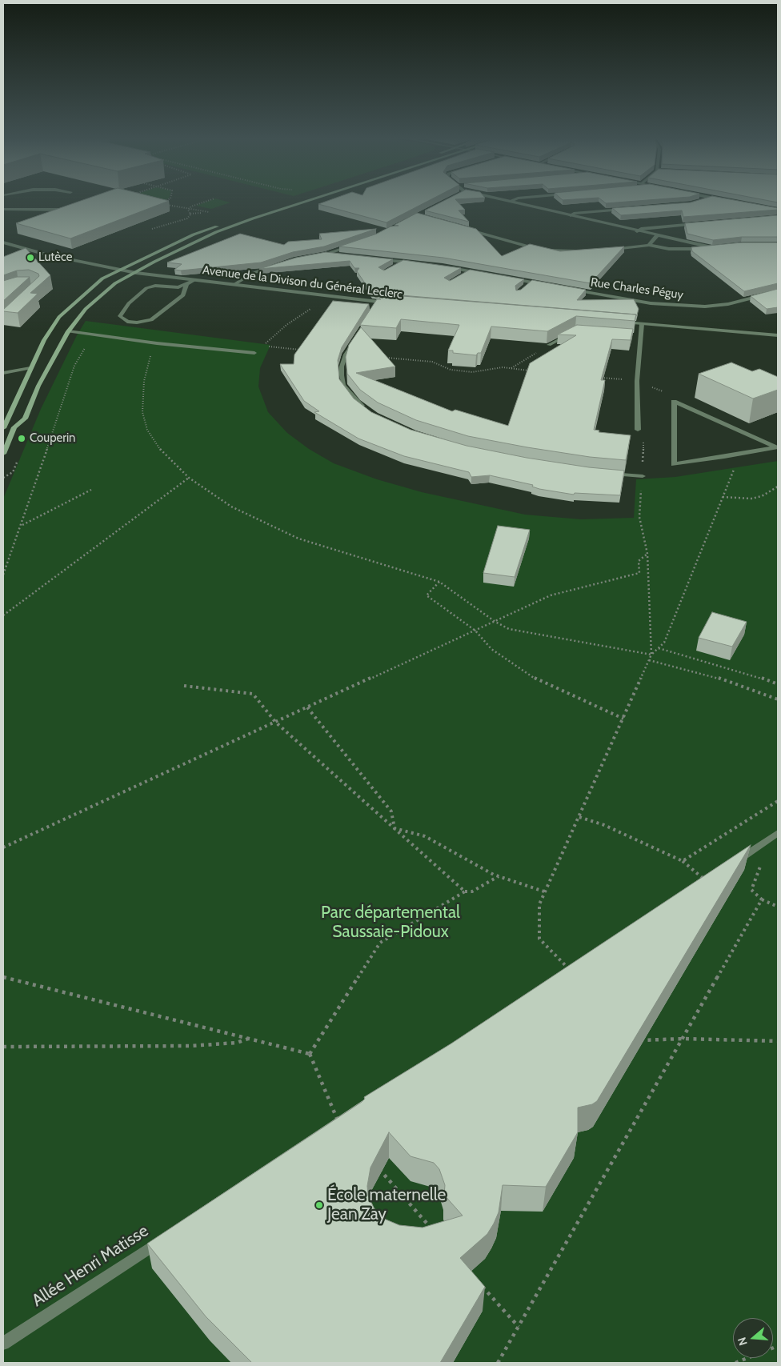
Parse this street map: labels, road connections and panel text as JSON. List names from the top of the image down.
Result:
{
  "streets": {
    "street": ["Avenue de la Divison du Général Leclerc", "Rue Charles Péguy", "Allée Henri Matisse"]
  },
  "parks": ["Parc départemental Saussaie-Pidoux"],
  "places": ["Lutèce", "Couperin", "École maternelle Jean Zay"],
  "north": "left"
}
